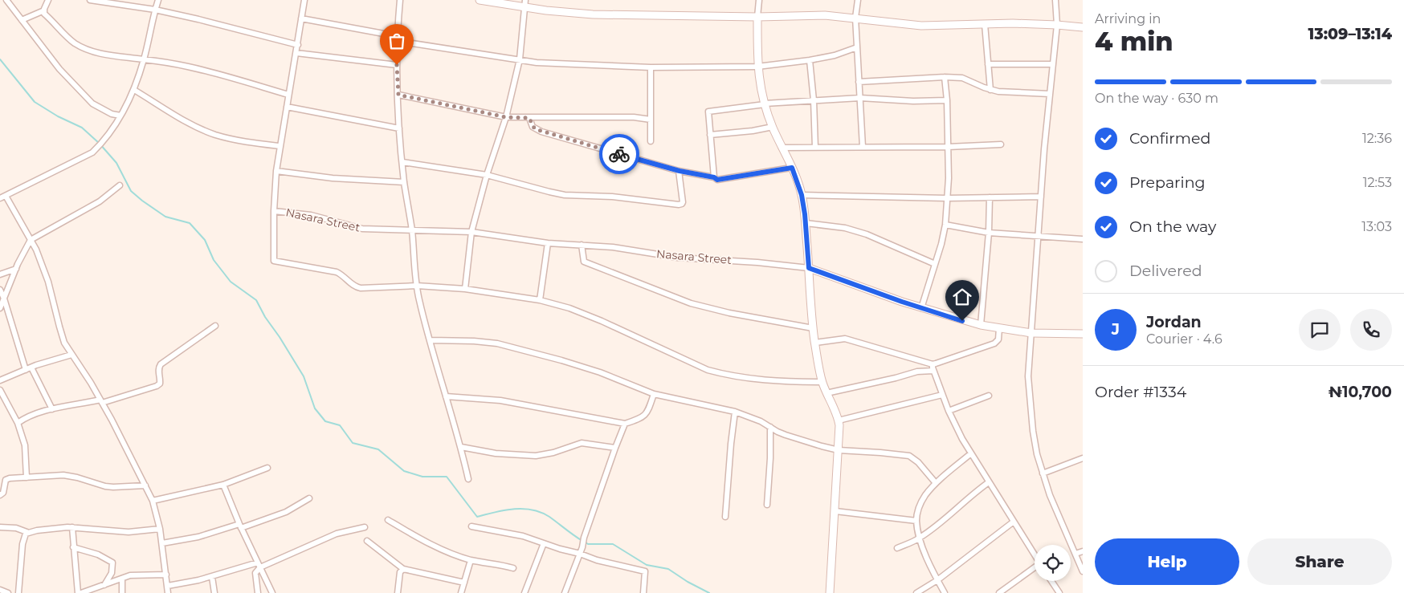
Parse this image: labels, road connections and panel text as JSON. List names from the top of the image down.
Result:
{
  "streets": {
    "street": ["Nasara Street"]
  },
  "page": {
    "heading": ["4 min", "Arriving in", "13:09–13:14"],
    "panel": [
      "Jordan",
      "Courier · 4.6",
      "Order #1334",
      "₦10,700"
    ],
    "bar": "On the way · 630 m",
    "list": [
      ["Confirmed", "12:36"],
      ["Preparing", "12:53"],
      ["On the way", "13:03"],
      "Delivered"
    ],
    "round": "J",
    "buttons": ["Help", "Share"]
  }
}
